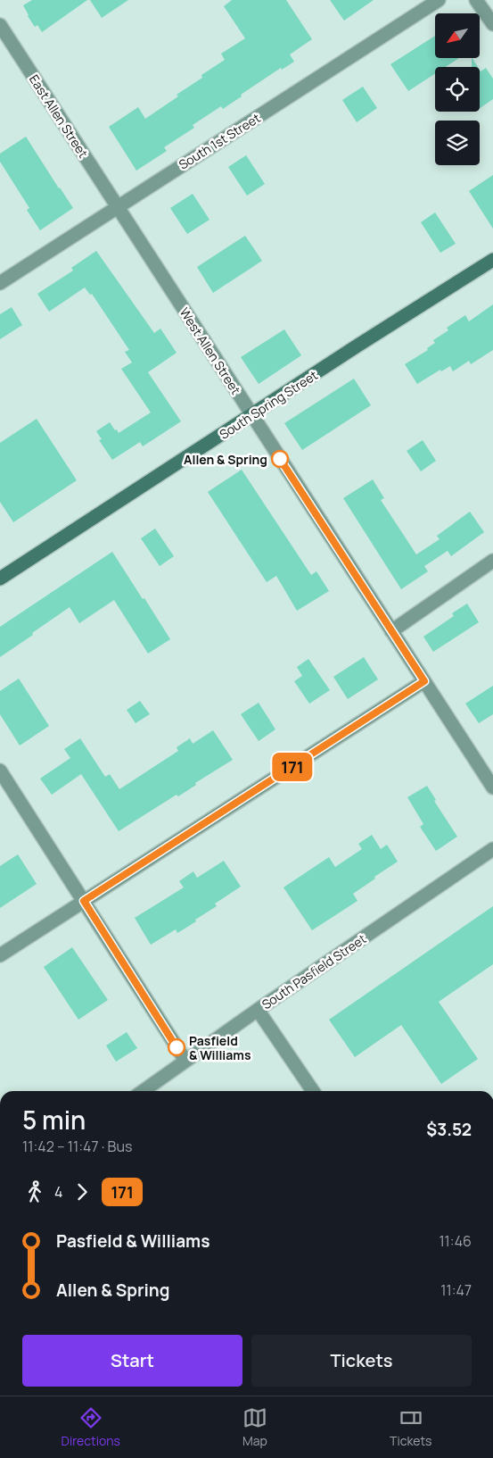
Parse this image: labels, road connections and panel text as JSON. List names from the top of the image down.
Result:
{
  "streets": {
    "street": [
      "East Allen Street",
      "South 1st Street",
      "West Allen Street",
      "South Spring Street",
      "South Pasfield Street"
    ]
  },
  "crossings": [
    ["East Allen Street", "South 1st Street"],
    ["East Allen Street", "West Allen Street"],
    ["South 1st Street", "West Allen Street"],
    ["West Allen Street", "South Spring Street"]
  ],
  "places": ["Allen & Spring", "Pasfield & Williams"],
  "lines": ["bus line 171"],
  "north": "bottom left",
  "page": {
    "on_map": "171",
    "heading": ["5 min", "11:42 – 11:47 · Bus", "$3.52"],
    "legs": ["4", "171"],
    "list": [
      {
        "name": "Pasfield & Williams",
        "value": "11:46"
      },
      {
        "name": "Allen & Spring",
        "value": "11:47"
      }
    ],
    "buttons": ["Start", "Tickets"],
    "tabs": ["Directions", "Map", "Tickets"]
  }
}
